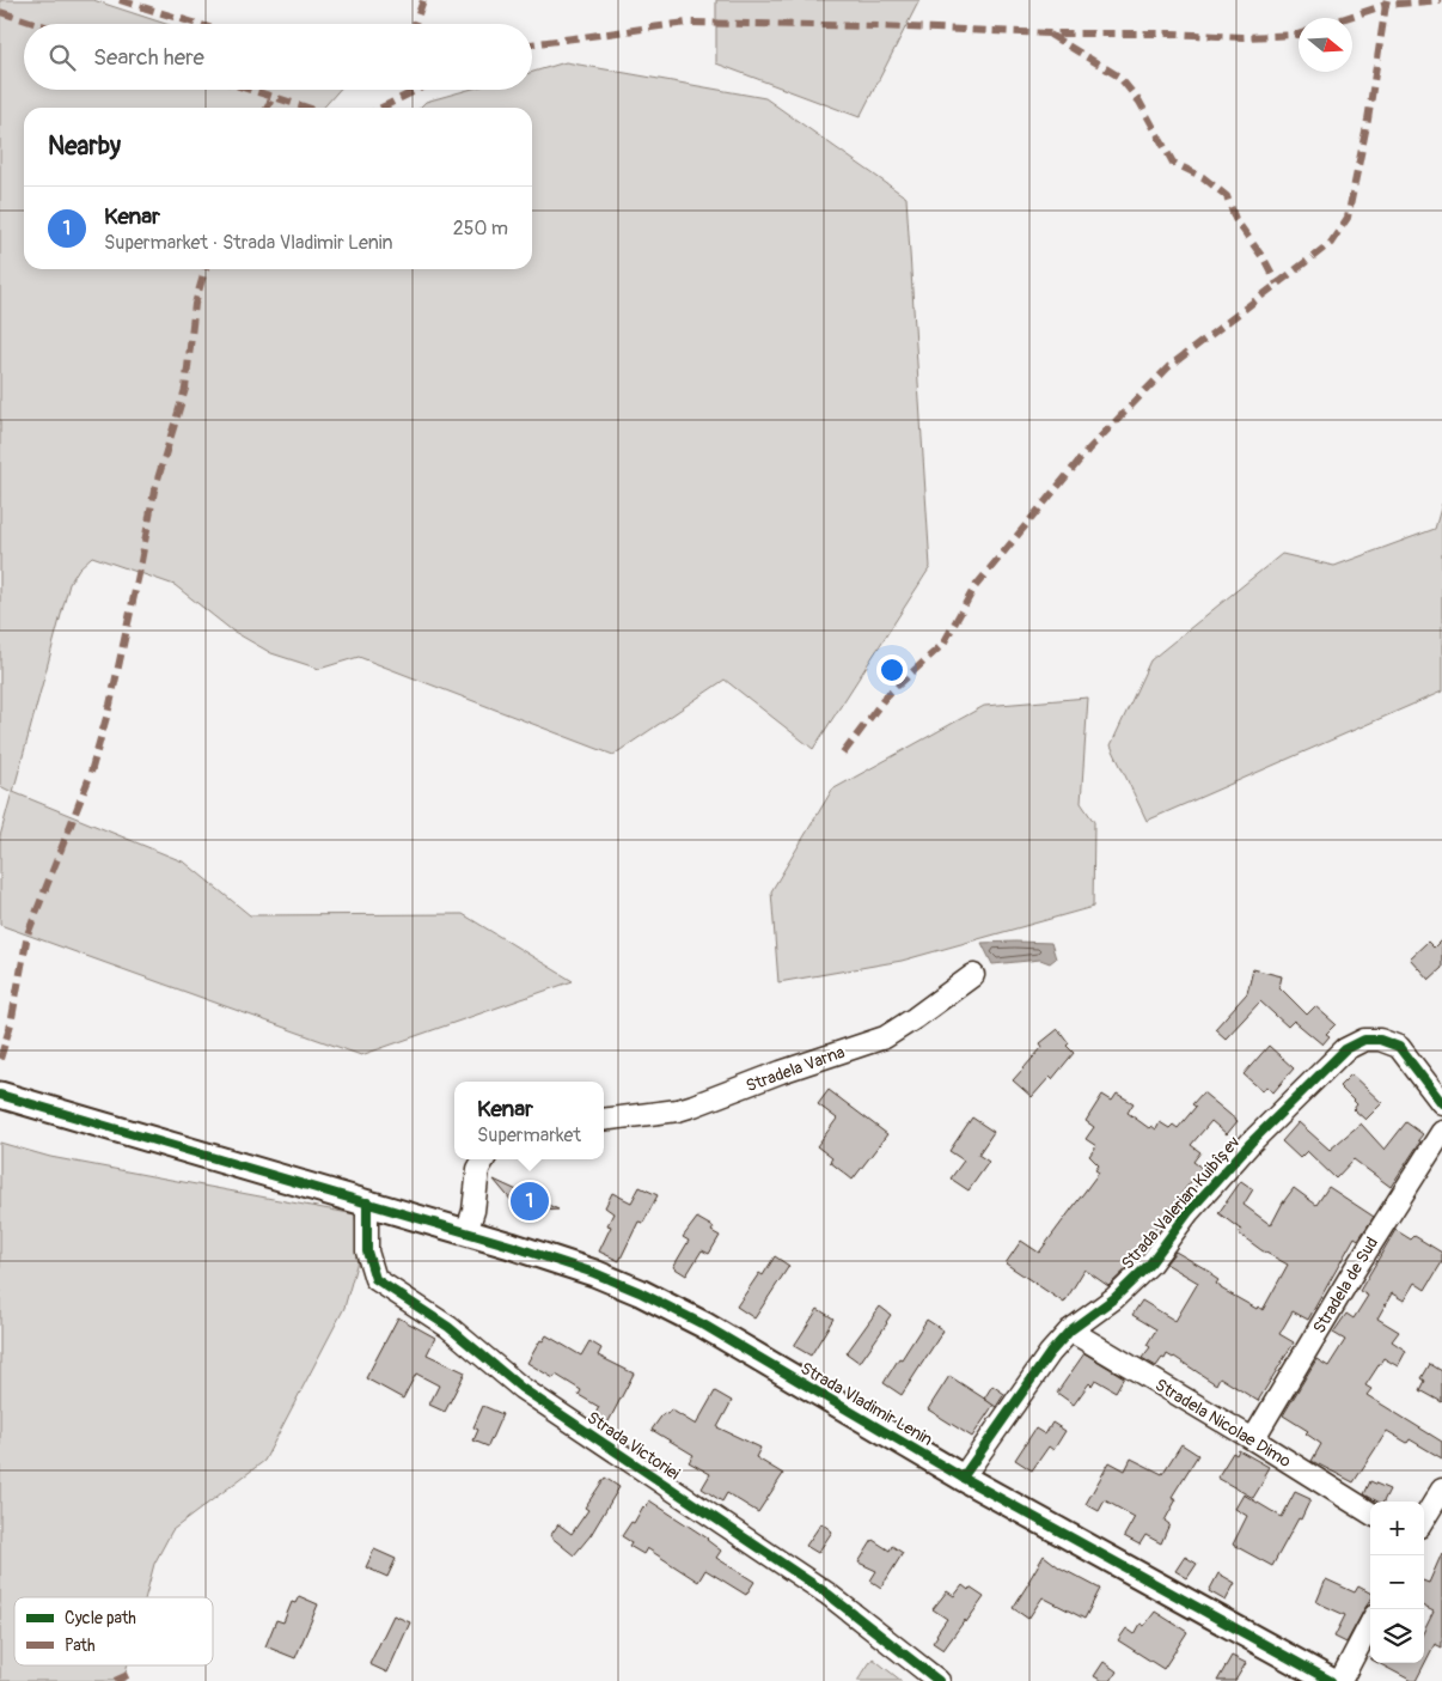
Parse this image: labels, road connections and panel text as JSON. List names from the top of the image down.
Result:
{
  "streets": {
    "main road": ["Strada Vladimir Lenin"],
    "street": [
      "Stradela Varna",
      "Strada Valerian Kuibîșev",
      "Stradela de Sud",
      "Stradela Nicolae Dimo",
      "Strada Victoriei"
    ]
  },
  "crossings": [
    ["Strada Valerian Kuibîșev", "Strada Vladimir Lenin"],
    ["Strada Valerian Kuibîșev", "Stradela Nicolae Dimo"],
    ["Stradela de Sud", "Stradela Nicolae Dimo"],
    ["Strada Vladimir Lenin", "Strada Victoriei"]
  ],
  "legend": ["Cycle path", "Path"],
  "north": "right",
  "page": {
    "search": "Search here",
    "heading": "Nearby",
    "list": [
      {
        "mark": "1",
        "name": "Kenar",
        "note": "Supermarket · Strada Vladimir Lenin",
        "value": "250 m"
      }
    ],
    "popup": ["Kenar", "Supermarket"],
    "pins": "1",
    "map_buttons": ["+", "−"]
  }
}
